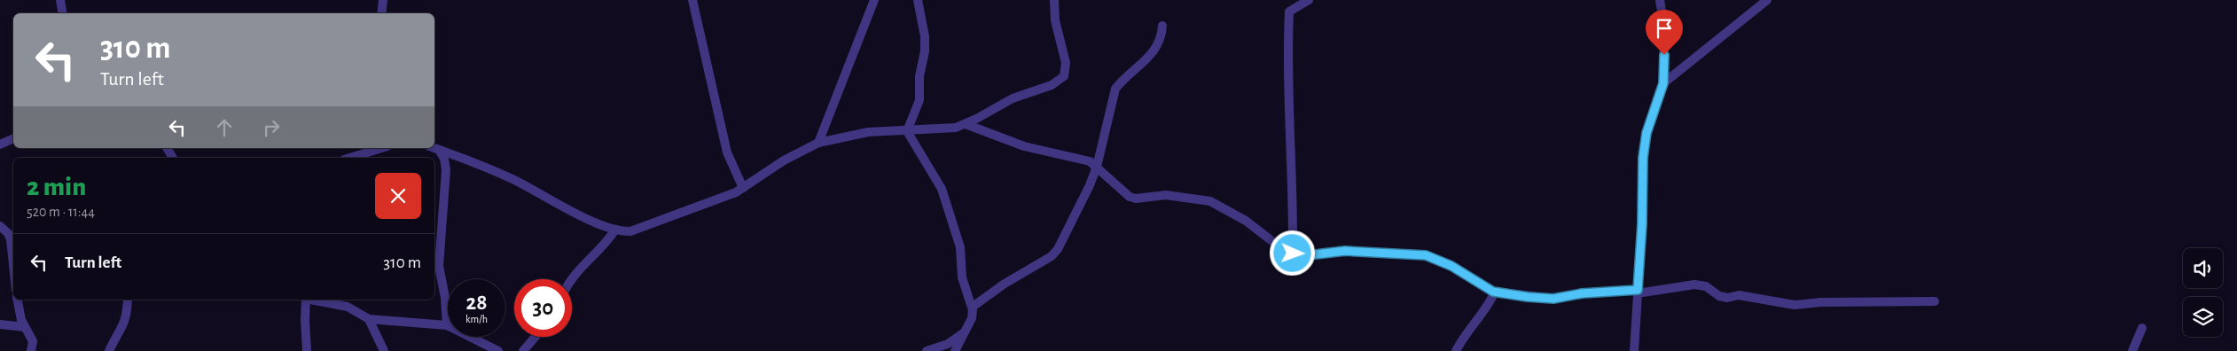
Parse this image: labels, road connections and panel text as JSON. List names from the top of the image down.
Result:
{
  "page": {
    "turn": ["310 m", "Turn left"],
    "heading": ["2 min", "520 m · 11:44"],
    "list": [
      {
        "name": "Turn left",
        "value": "310 m"
      }
    ],
    "speed": "28 km/h",
    "limit": "30"
  }
}
